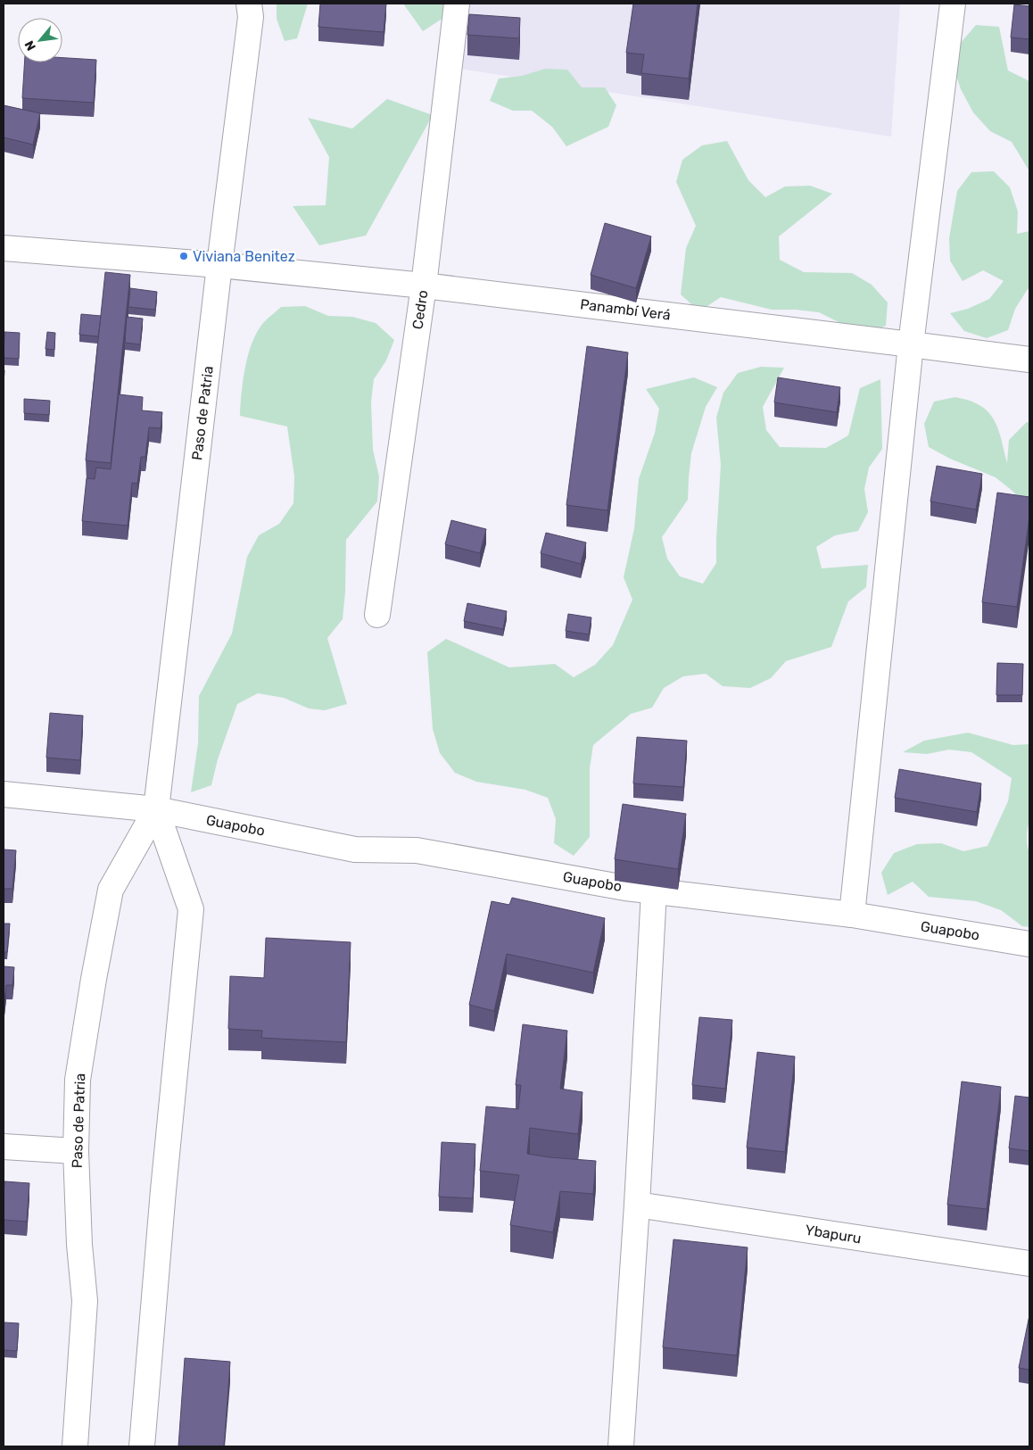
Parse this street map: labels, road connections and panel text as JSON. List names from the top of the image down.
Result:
{
  "streets": {
    "street": [
      "Cedro",
      "Panambí Verá",
      "Paso de Patria",
      "Guapobo",
      "Ybapuru"
    ]
  },
  "crossings": [
    ["Cedro", "Panambí Verá"],
    ["Panambí Verá", "Paso de Patria"],
    ["Paso de Patria", "Guapobo"]
  ],
  "places": ["Viviana Benitez"],
  "north": "bottom left"
}
